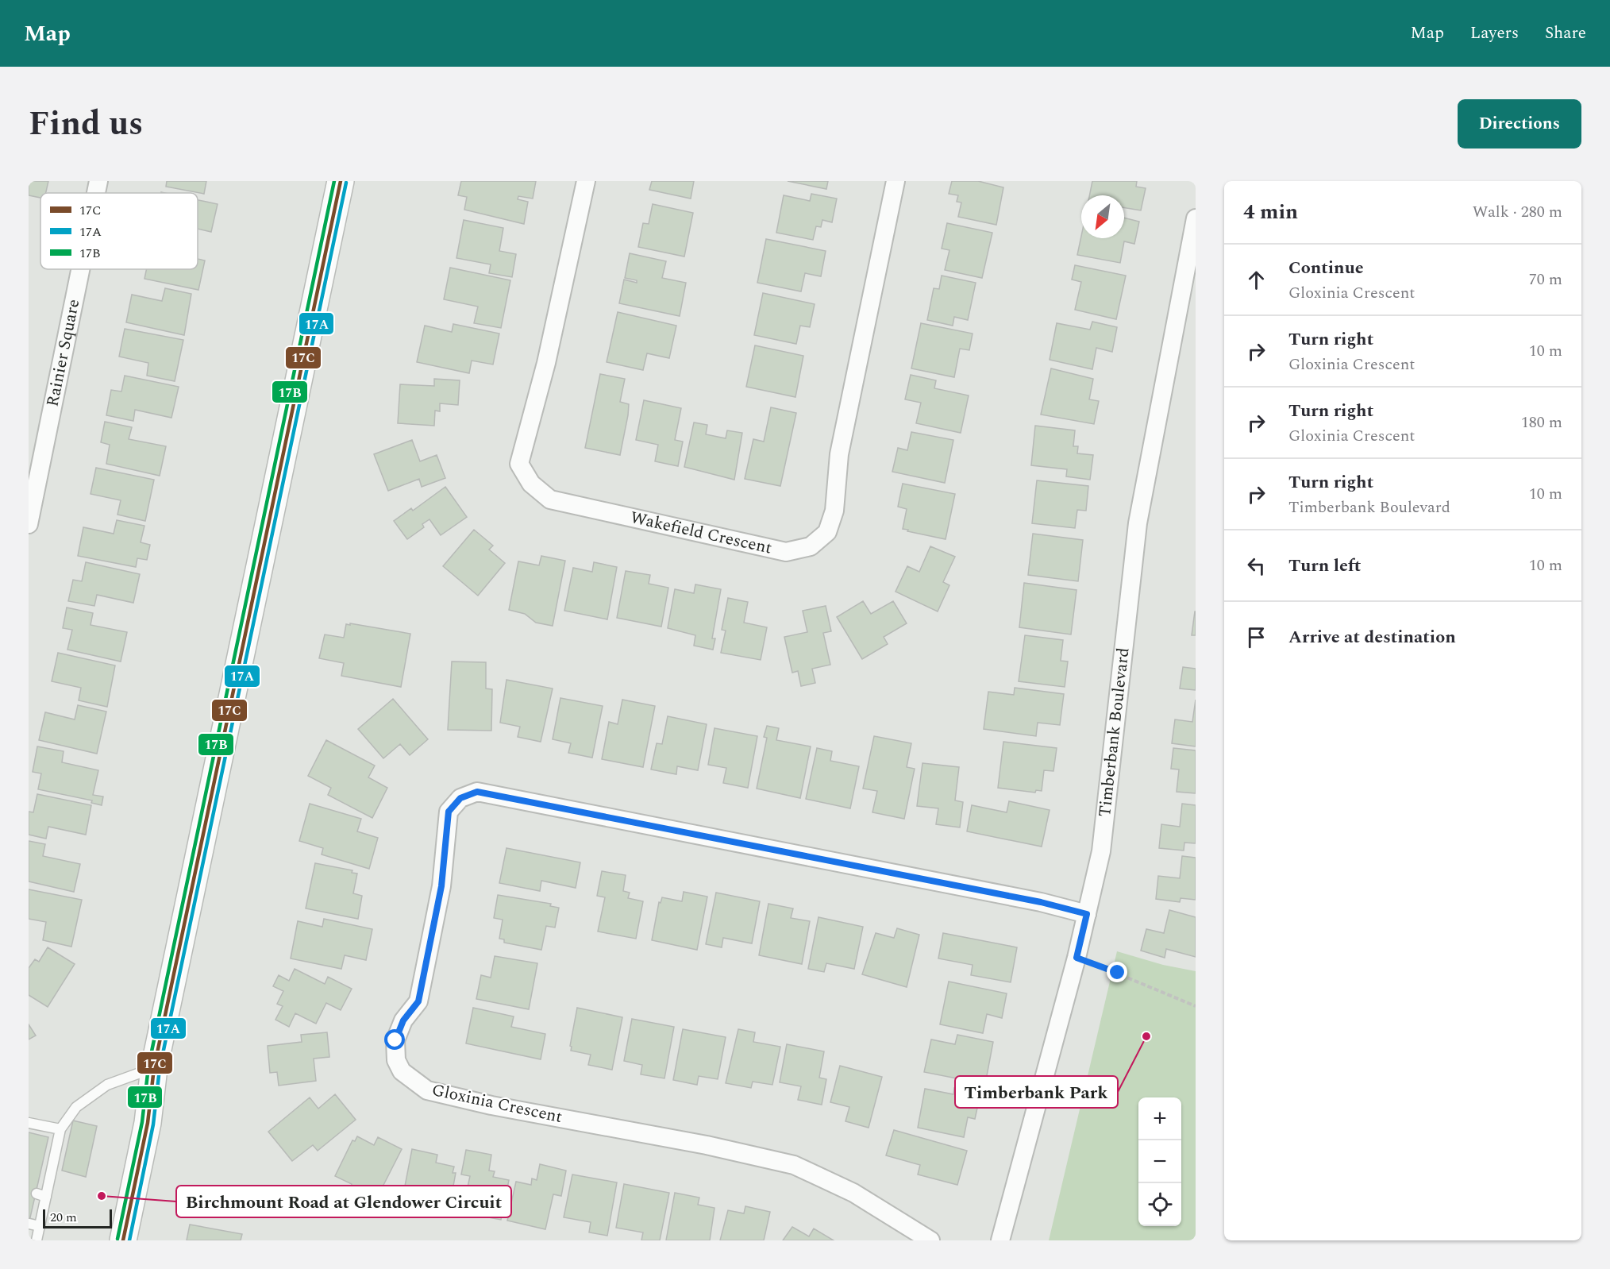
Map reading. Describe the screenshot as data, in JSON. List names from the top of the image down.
{
  "streets": {
    "street": [
      "Rainier Square",
      "Wakefield Crescent",
      "Timberbank Boulevard",
      "Gloxinia Crescent"
    ]
  },
  "crossings": [
    ["Timberbank Boulevard", "Gloxinia Crescent"]
  ],
  "places": ["Timberbank Park", "Birchmount Road at Glendower Circuit"],
  "lines": ["transit line 17C", "transit line 17B", "transit line 17A"],
  "legend": ["17C", "17A", "17B"],
  "scale_bar": "20 m",
  "north": "bottom left",
  "page": {
    "header": "Map",
    "nav": ["Map", "Layers", "Share"],
    "title": "Find us",
    "buttons": "Directions",
    "heading": ["4 min", "Walk · 280 m"],
    "list": [
      ["Continue", "Gloxinia Crescent", "70 m"],
      ["Turn right", "Gloxinia Crescent", "10 m"],
      ["Turn right", "Gloxinia Crescent", "180 m"],
      ["Turn right", "Timberbank Boulevard", "10 m"],
      ["Turn left", "10 m"],
      "Arrive at destination"
    ],
    "map_buttons": ["+", "−"],
    "scale": "20 m"
  }
}
